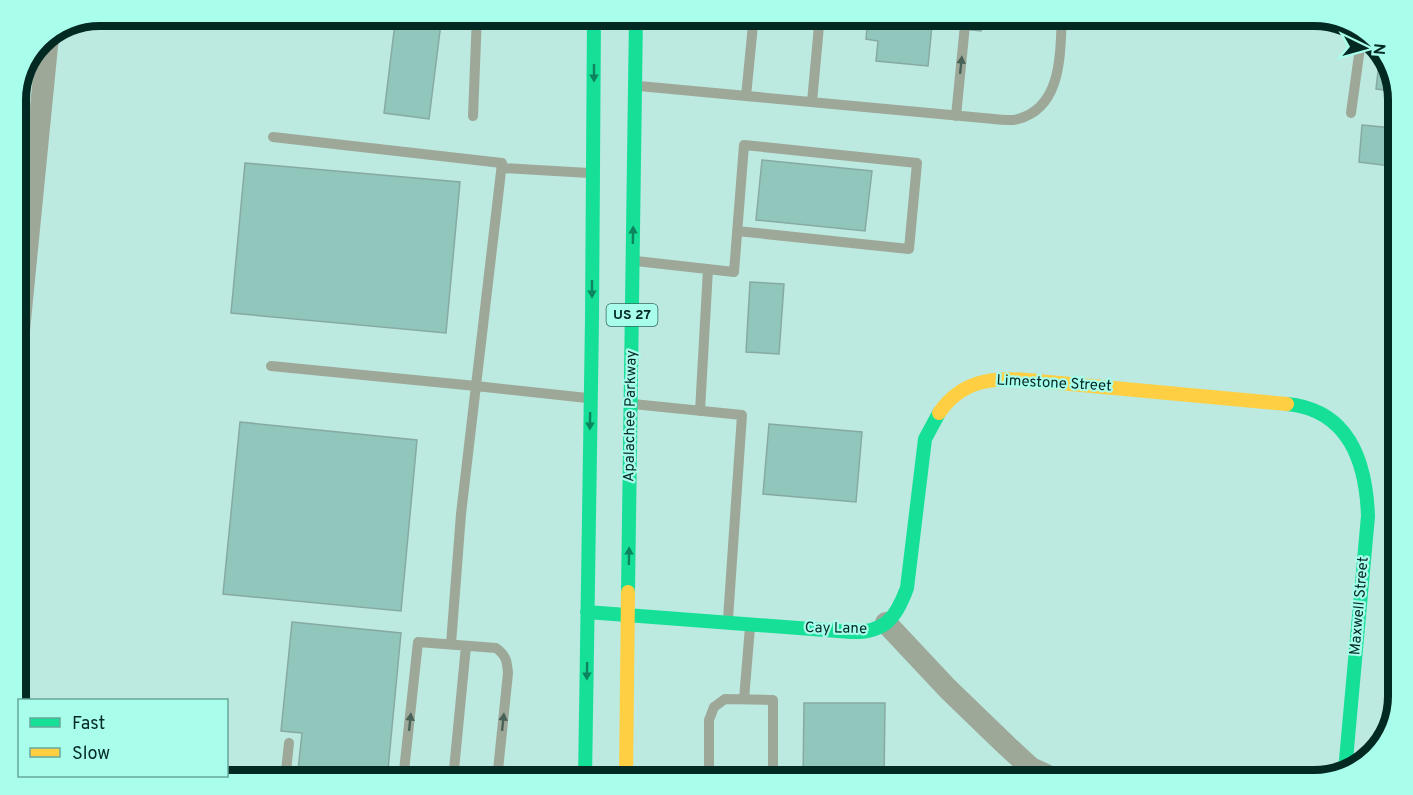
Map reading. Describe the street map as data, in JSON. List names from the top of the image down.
{
  "streets": {
    "main road": [
      "US 27",
      "Limestone Street",
      "Apalachee Parkway",
      "Maxwell Street",
      "Cay Lane"
    ]
  },
  "crossings": [
    ["US 27", "Cay Lane"],
    ["Limestone Street", "Maxwell Street"],
    ["Limestone Street", "Cay Lane"],
    ["Apalachee Parkway", "Cay Lane"]
  ],
  "legend": ["Fast", "Slow"],
  "north": "right"
}
